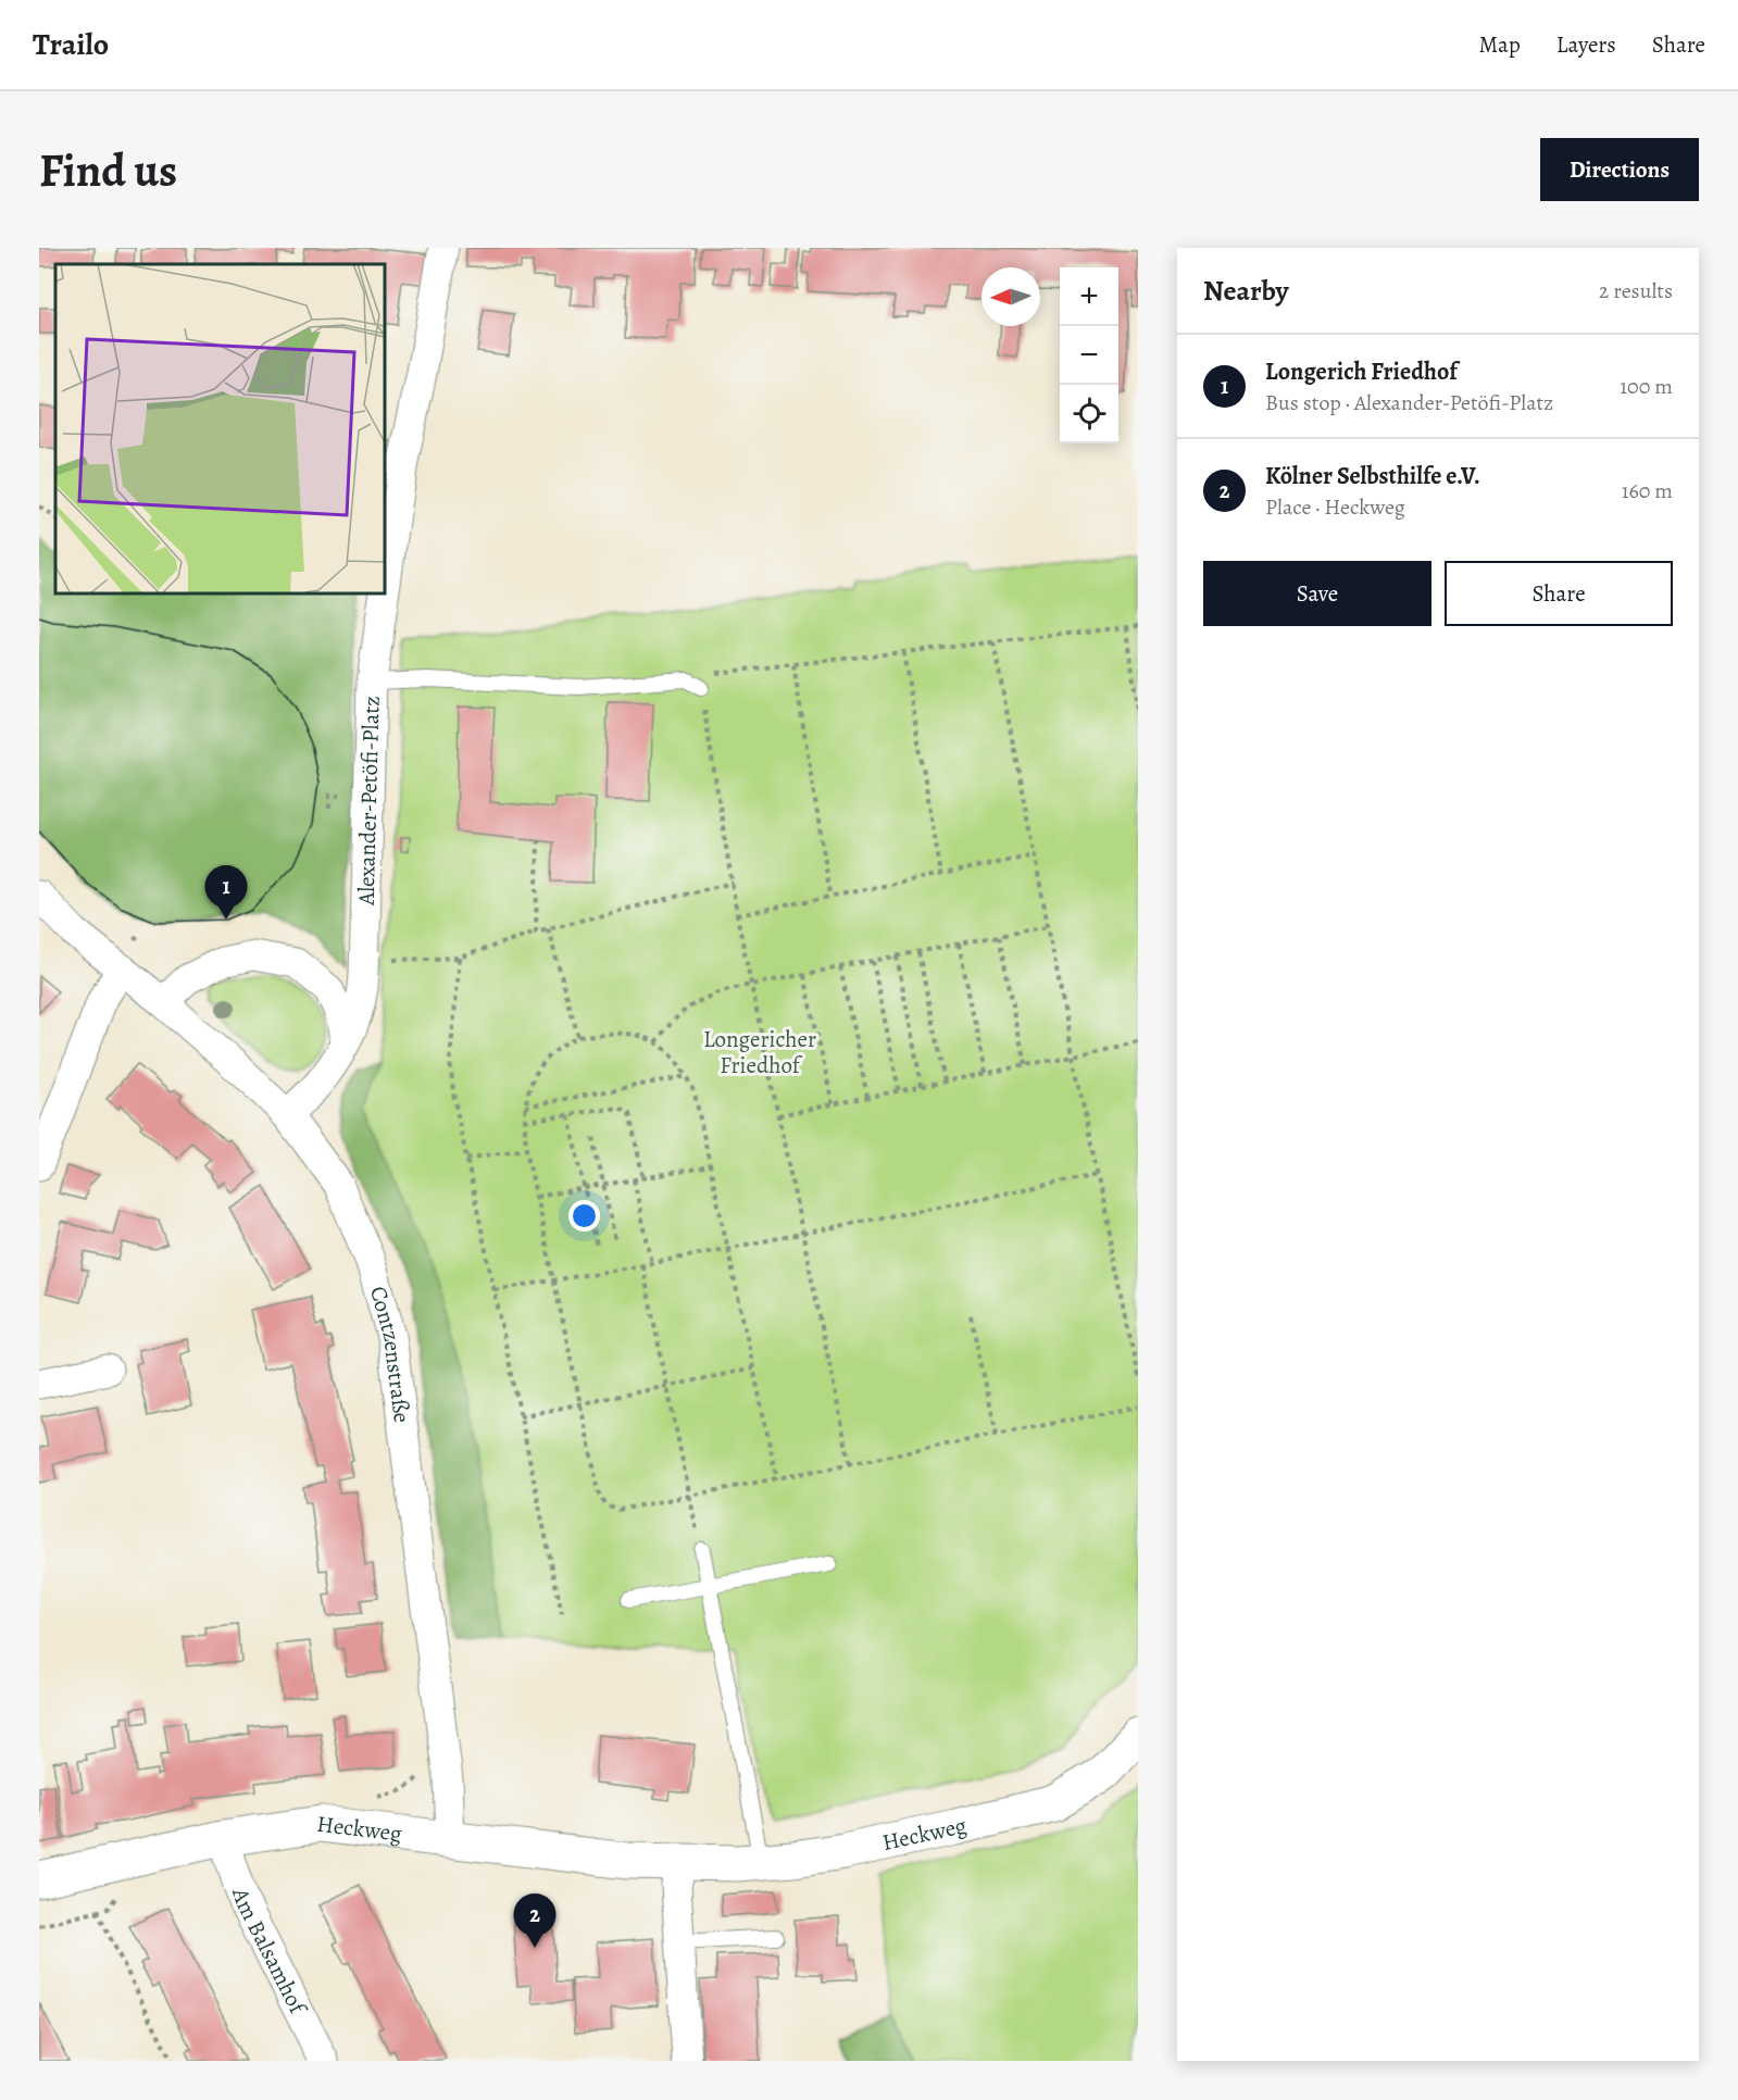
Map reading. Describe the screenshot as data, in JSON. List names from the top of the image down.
{
  "streets": {
    "street": [
      "Alexander-Petöfi-Platz",
      "Contzenstraße",
      "Heckweg",
      "Am Balsamhof"
    ]
  },
  "crossings": [
    ["Alexander-Petöfi-Platz", "Contzenstraße"],
    ["Contzenstraße", "Heckweg"],
    ["Heckweg", "Am Balsamhof"]
  ],
  "parks": ["Longericher Friedhof"],
  "north": "left",
  "page": {
    "header": "Trailo",
    "nav": ["Map", "Layers", "Share"],
    "buttons": [
      "Directions",
      ["Save", "Share"]
    ],
    "title": "Find us",
    "heading": ["Nearby", "2 results"],
    "map_buttons": ["+", "−"],
    "list": [
      {
        "mark": "1",
        "name": "Longerich Friedhof",
        "note": "Bus stop · Alexander-Petöfi-Platz",
        "value": "100 m"
      },
      {
        "mark": "2",
        "name": "Kölner Selbsthilfe e.V.",
        "note": "Place · Heckweg",
        "value": "160 m"
      }
    ],
    "pins": ["1", "2"]
  }
}
